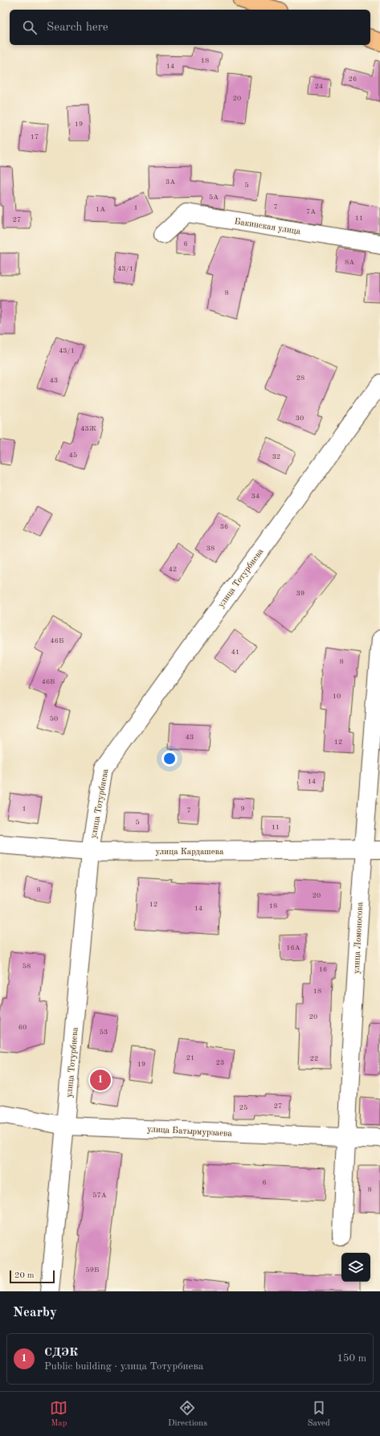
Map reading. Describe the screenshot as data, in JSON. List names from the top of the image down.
{
  "streets": {
    "street": [
      "Бакинская улица",
      "улица Тотурбиева",
      "улица Кардашева",
      "улица Ломоносова",
      "улица Батырмурзаева"
    ]
  },
  "crossings": [
    ["улица Тотурбиева", "улица Кардашева"],
    ["улица Тотурбиева", "улица Батырмурзаева"],
    ["улица Кардашева", "улица Ломоносова"],
    ["улица Ломоносова", "улица Батырмурзаева"]
  ],
  "house_numbers": [
    "18",
    "14",
    "26",
    "24",
    "20",
    "19",
    "17",
    "3А",
    "5",
    "5А",
    "7",
    "1",
    "1А",
    "7А",
    "11",
    "27",
    "6",
    "8А",
    "43/1",
    "8",
    "43/1",
    "28",
    "43",
    "30",
    "43Ж",
    "45",
    "32",
    "34",
    "36",
    "38",
    "42",
    "39",
    "46Б",
    "41",
    "8",
    "46В",
    "10",
    "50",
    "43",
    "12",
    "14",
    "1",
    "9",
    "7",
    "5",
    "11",
    "8",
    "20",
    "12",
    "18",
    "14",
    "16А",
    "58",
    "16",
    "18",
    "20",
    "60",
    "53",
    "21",
    "22",
    "23",
    "19",
    "27",
    "25",
    "6",
    "8",
    "57А",
    "59Б"
  ],
  "scale_bar": "20 m",
  "page": {
    "search": "Search here",
    "pins": "1",
    "scale": "20 m",
    "heading": "Nearby",
    "list": [
      {
        "mark": "1",
        "name": "СДЭК",
        "note": "Public building · улица Тотурбиева",
        "value": "150 m"
      }
    ],
    "nav": ["Map", "Directions", "Saved"]
  }
}
